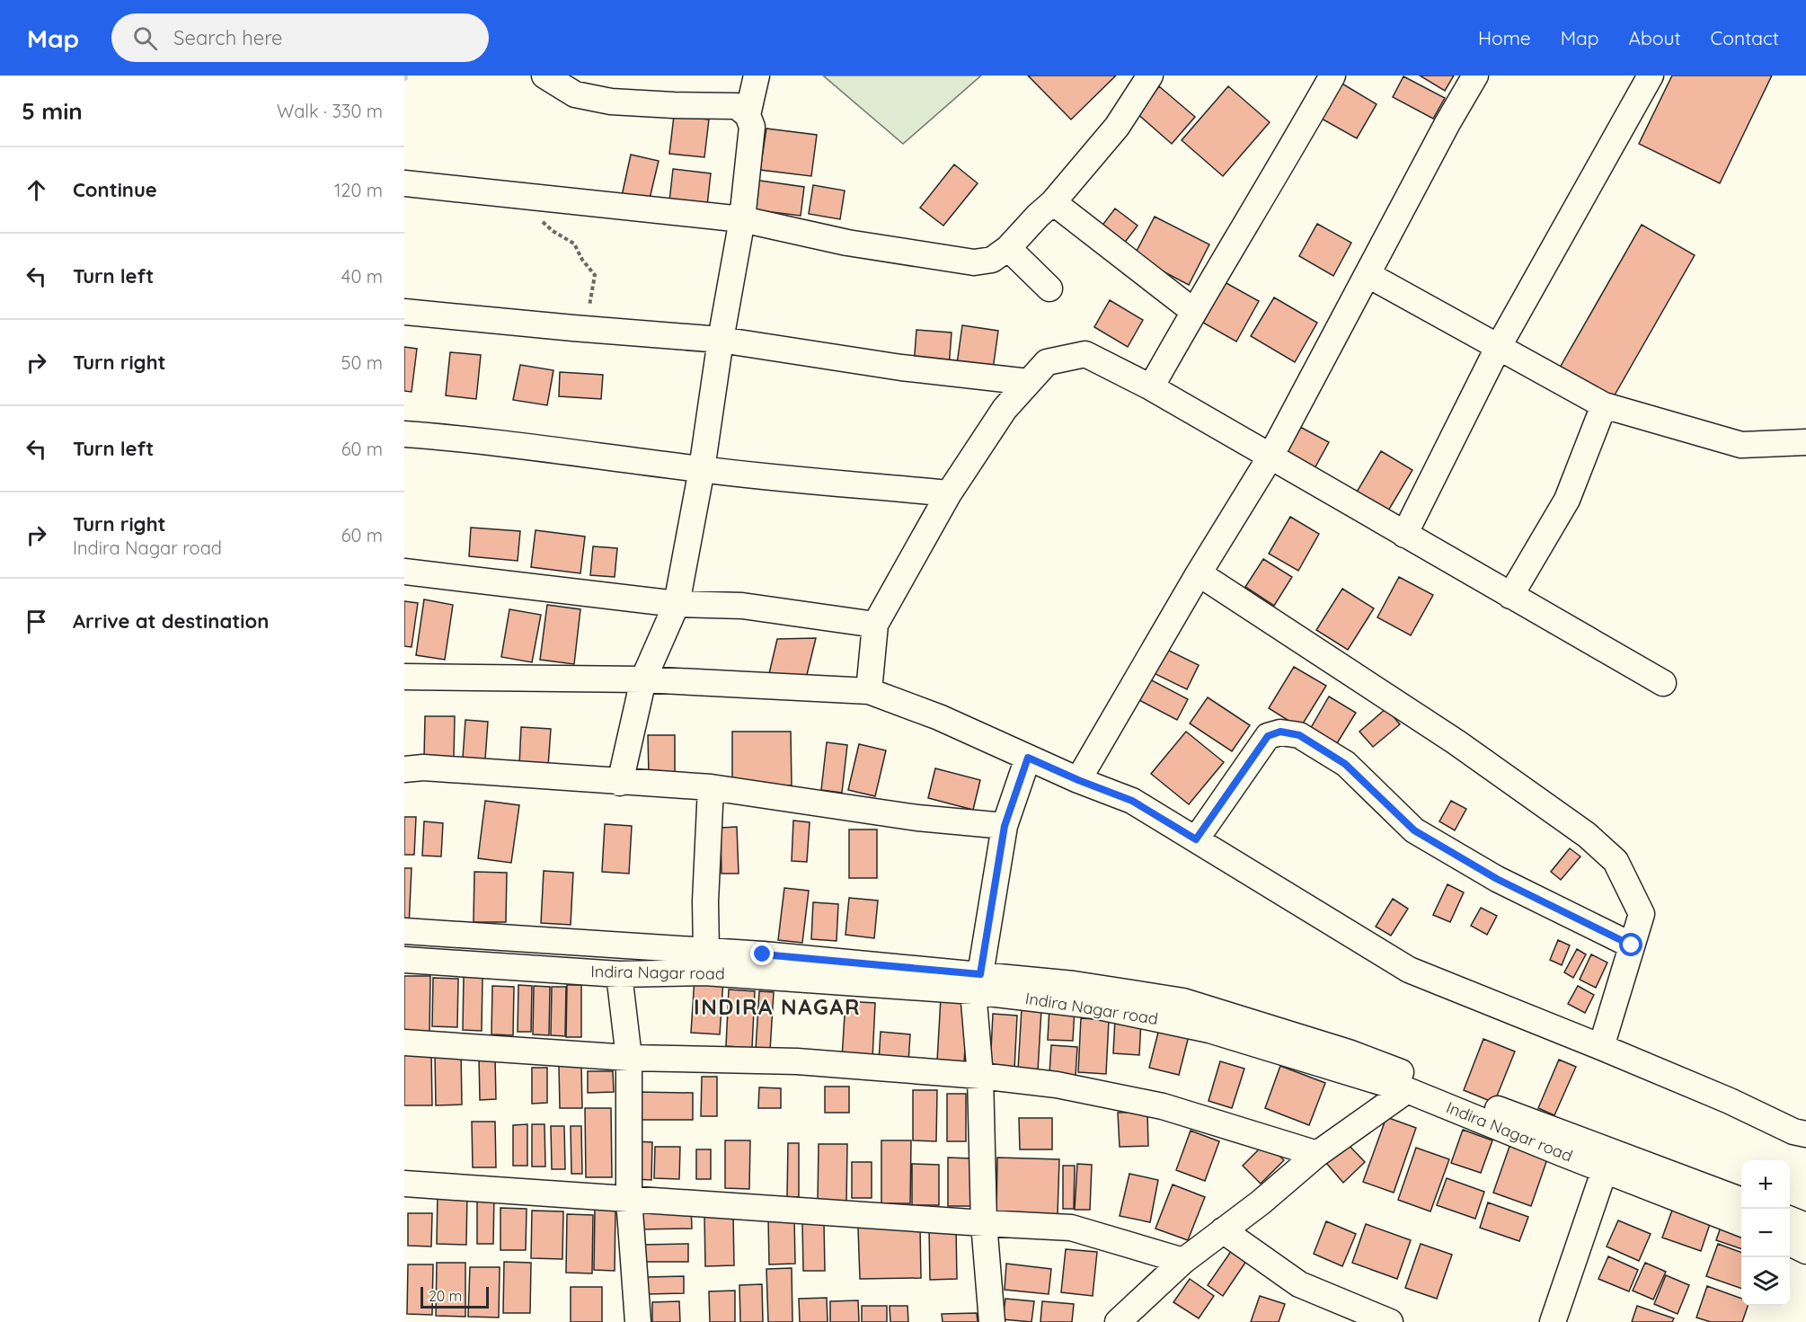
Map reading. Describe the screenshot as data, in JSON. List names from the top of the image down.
{
  "streets": {
    "street": ["Indira Nagar road"]
  },
  "districts": ["INDIRA NAGAR"],
  "scale_bar": "20 m",
  "page": {
    "header": "Map",
    "search": "Search here",
    "nav": [
      "Home",
      "Map",
      "About",
      "Contact"
    ],
    "heading": ["5 min", "Walk · 330 m"],
    "list": [
      ["Continue", "120 m"],
      ["Turn left", "40 m"],
      ["Turn right", "50 m"],
      ["Turn left", "60 m"],
      ["Turn right", "Indira Nagar road", "60 m"],
      "Arrive at destination"
    ],
    "map_buttons": ["+", "−"],
    "scale": "20 m"
  }
}
